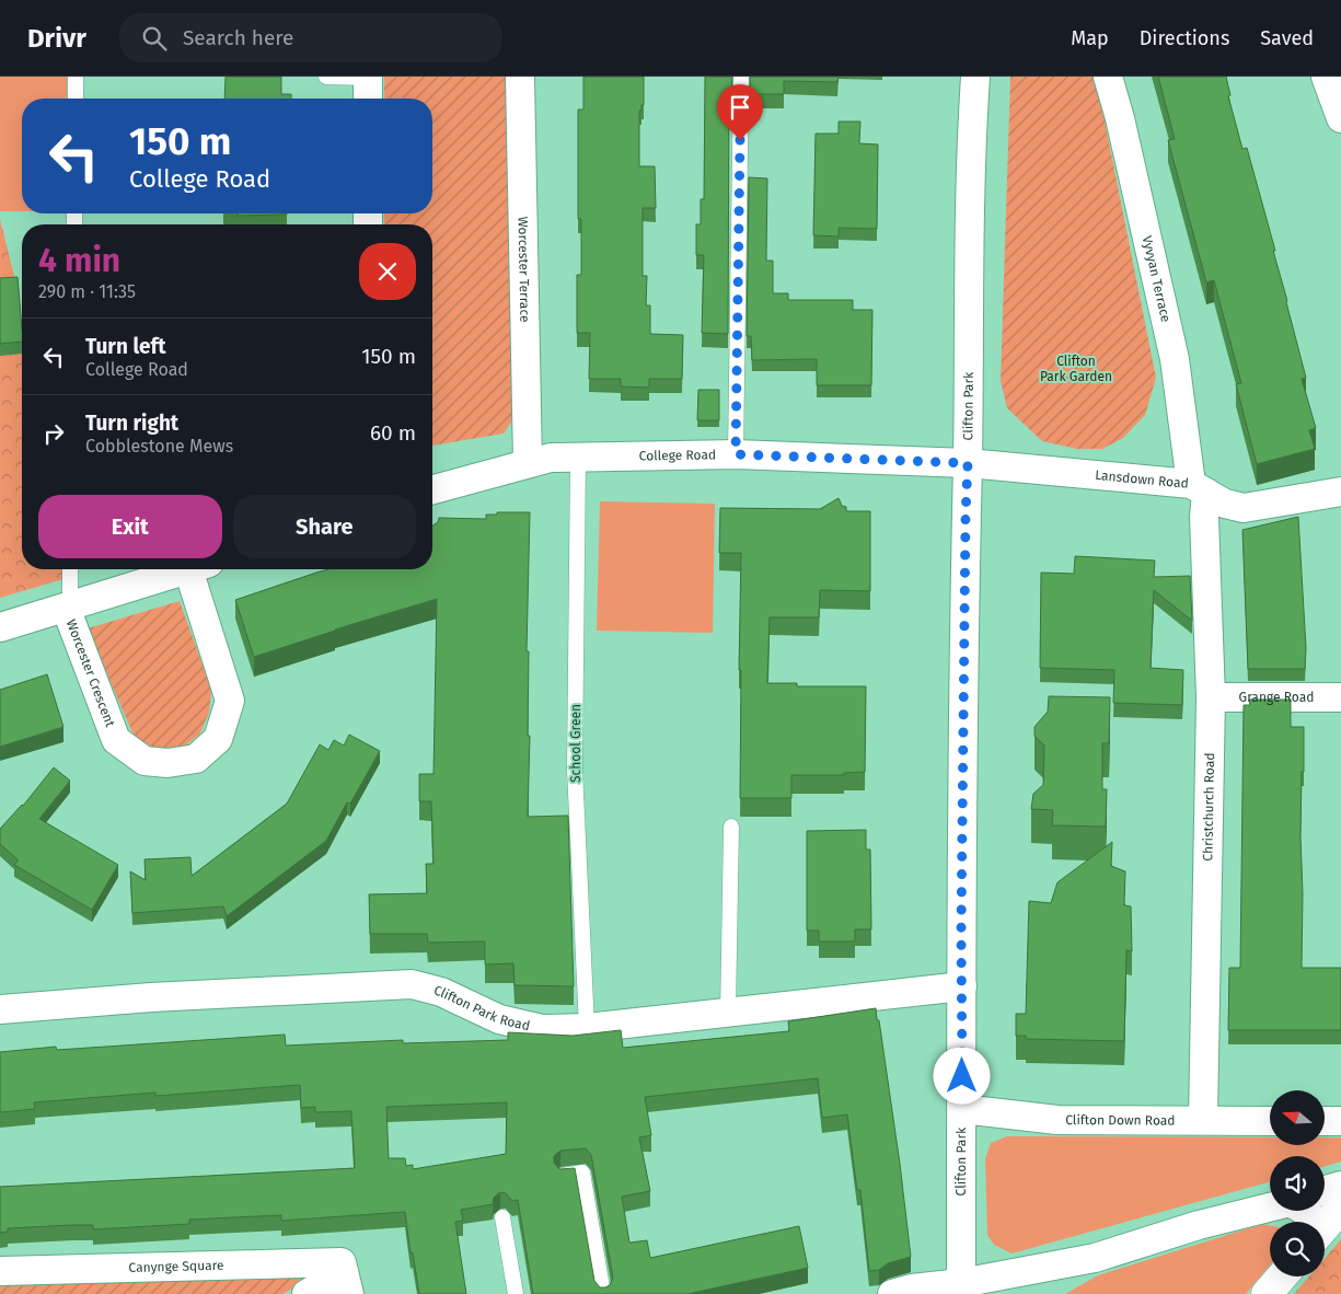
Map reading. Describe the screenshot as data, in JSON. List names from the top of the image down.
{
  "streets": {
    "street": [
      "Worcester Terrace",
      "Vyvyan Terrace",
      "Clifton Park",
      "College Road",
      "Lansdown Road",
      "Worcester Crescent",
      "Grange Road",
      "Christchurch Road",
      "Clifton Park Road",
      "Clifton Down Road",
      "Canynge Square"
    ],
    "lane": ["School Green"]
  },
  "crossings": [
    ["Worcester Terrace", "College Road"],
    ["Vyvyan Terrace", "Lansdown Road"],
    ["Vyvyan Terrace", "Christchurch Road"],
    ["Clifton Park", "College Road"],
    ["Clifton Park", "Lansdown Road"],
    ["Clifton Park", "Clifton Park Road"],
    ["Clifton Park", "Clifton Down Road"],
    ["College Road", "Lansdown Road"],
    ["College Road", "School Green"],
    ["Lansdown Road", "Christchurch Road"],
    ["Grange Road", "Christchurch Road"],
    ["School Green", "Clifton Park Road"],
    ["Christchurch Road", "Clifton Down Road"]
  ],
  "parks": ["Clifton Park Garden"],
  "north": "left",
  "page": {
    "header": "Drivr",
    "search": "Search here",
    "nav": ["Map", "Directions", "Saved"],
    "turn": ["150 m", "College Road"],
    "heading": ["4 min", "290 m · 11:35"],
    "list": [
      {
        "name": "Turn left",
        "note": "College Road",
        "value": "150 m"
      },
      {
        "name": "Turn right",
        "note": "Cobblestone Mews",
        "value": "60 m"
      }
    ],
    "buttons": ["Exit", "Share"]
  }
}
